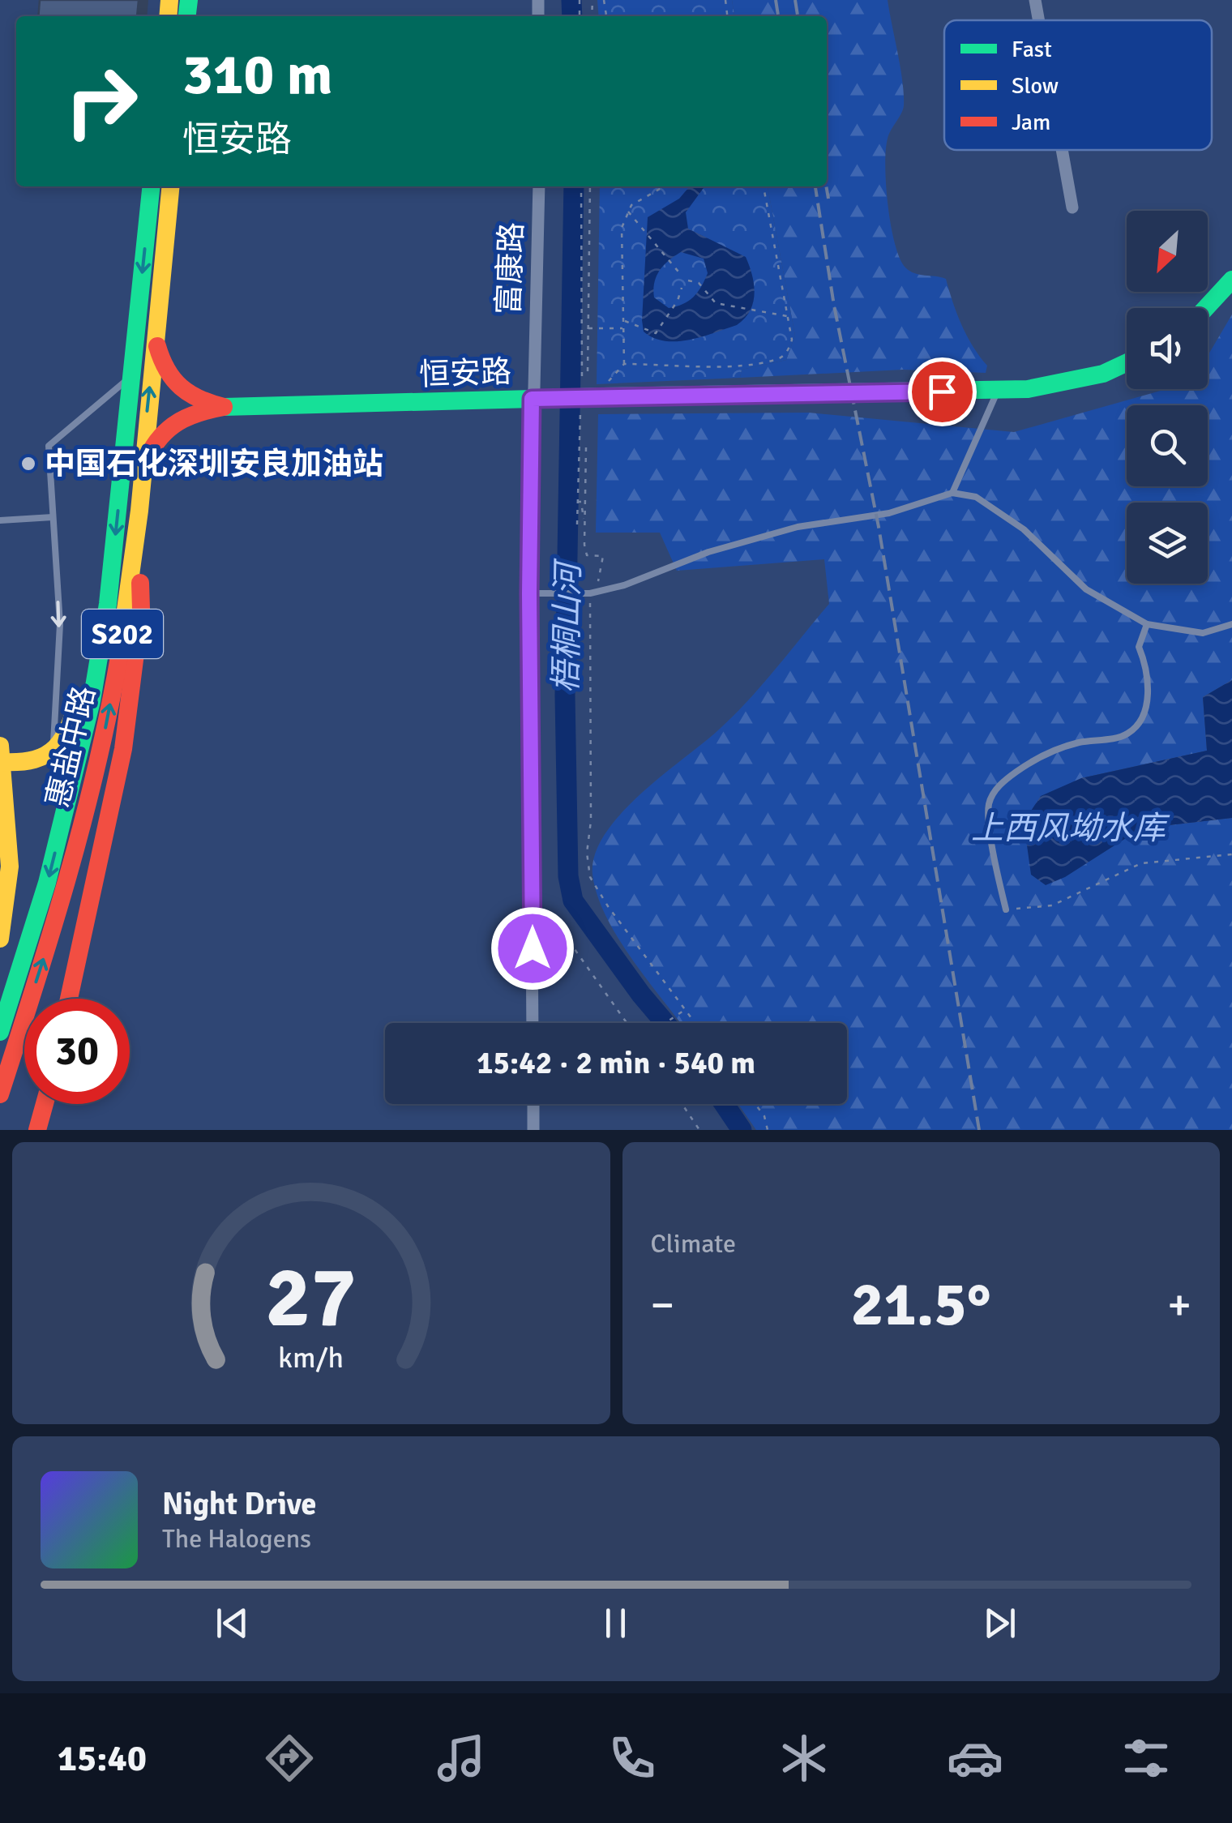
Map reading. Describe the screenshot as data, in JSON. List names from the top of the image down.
{
  "streets": {
    "main road": ["恒安路", "S202", "惠盐中路"],
    "street": ["富康路"]
  },
  "crossings": [
    ["富康路", "恒安路"]
  ],
  "water": ["梧桐山河", "上西风坳水库"],
  "places": ["中国石化深圳安良加油站"],
  "legend": ["Fast", "Slow", "Jam"],
  "north": "bottom left",
  "page": {
    "turn": ["310 m", "恒安路"],
    "limit": "30",
    "trip": "15:42 · 2 min · 540 m",
    "tile": "Climate",
    "heat": ["−", "21.5°", "+"],
    "song": ["Night Drive", "The Halogens"],
    "tabs": "15:40",
    "gauge": ["27", "km/h"]
  }
}
